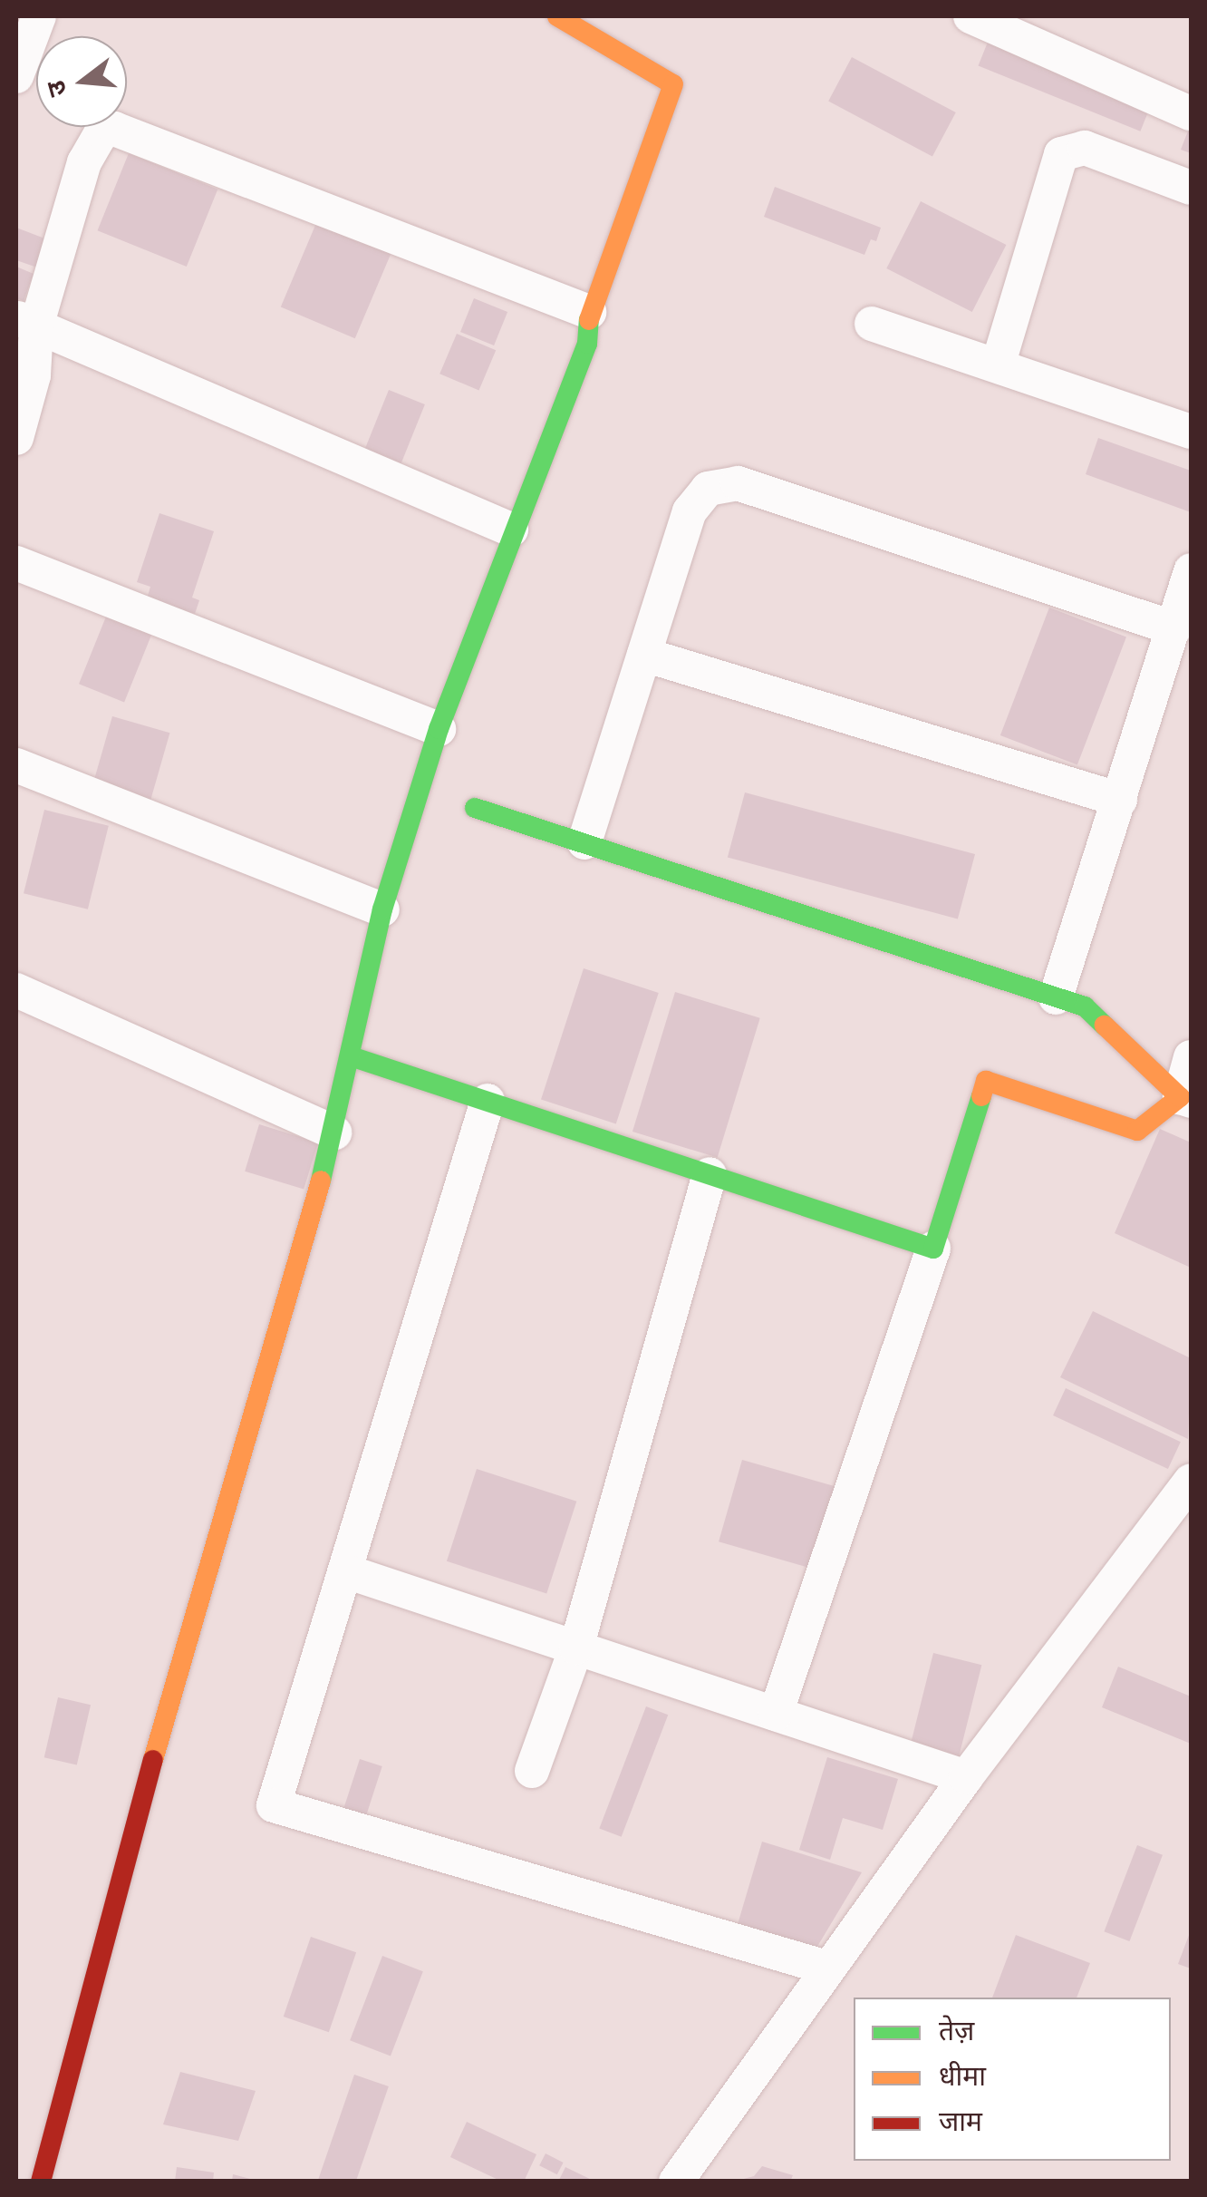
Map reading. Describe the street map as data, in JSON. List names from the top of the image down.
{
  "legend": ["तेज़", "धीमा", "जाम"],
  "north": "left"
}
